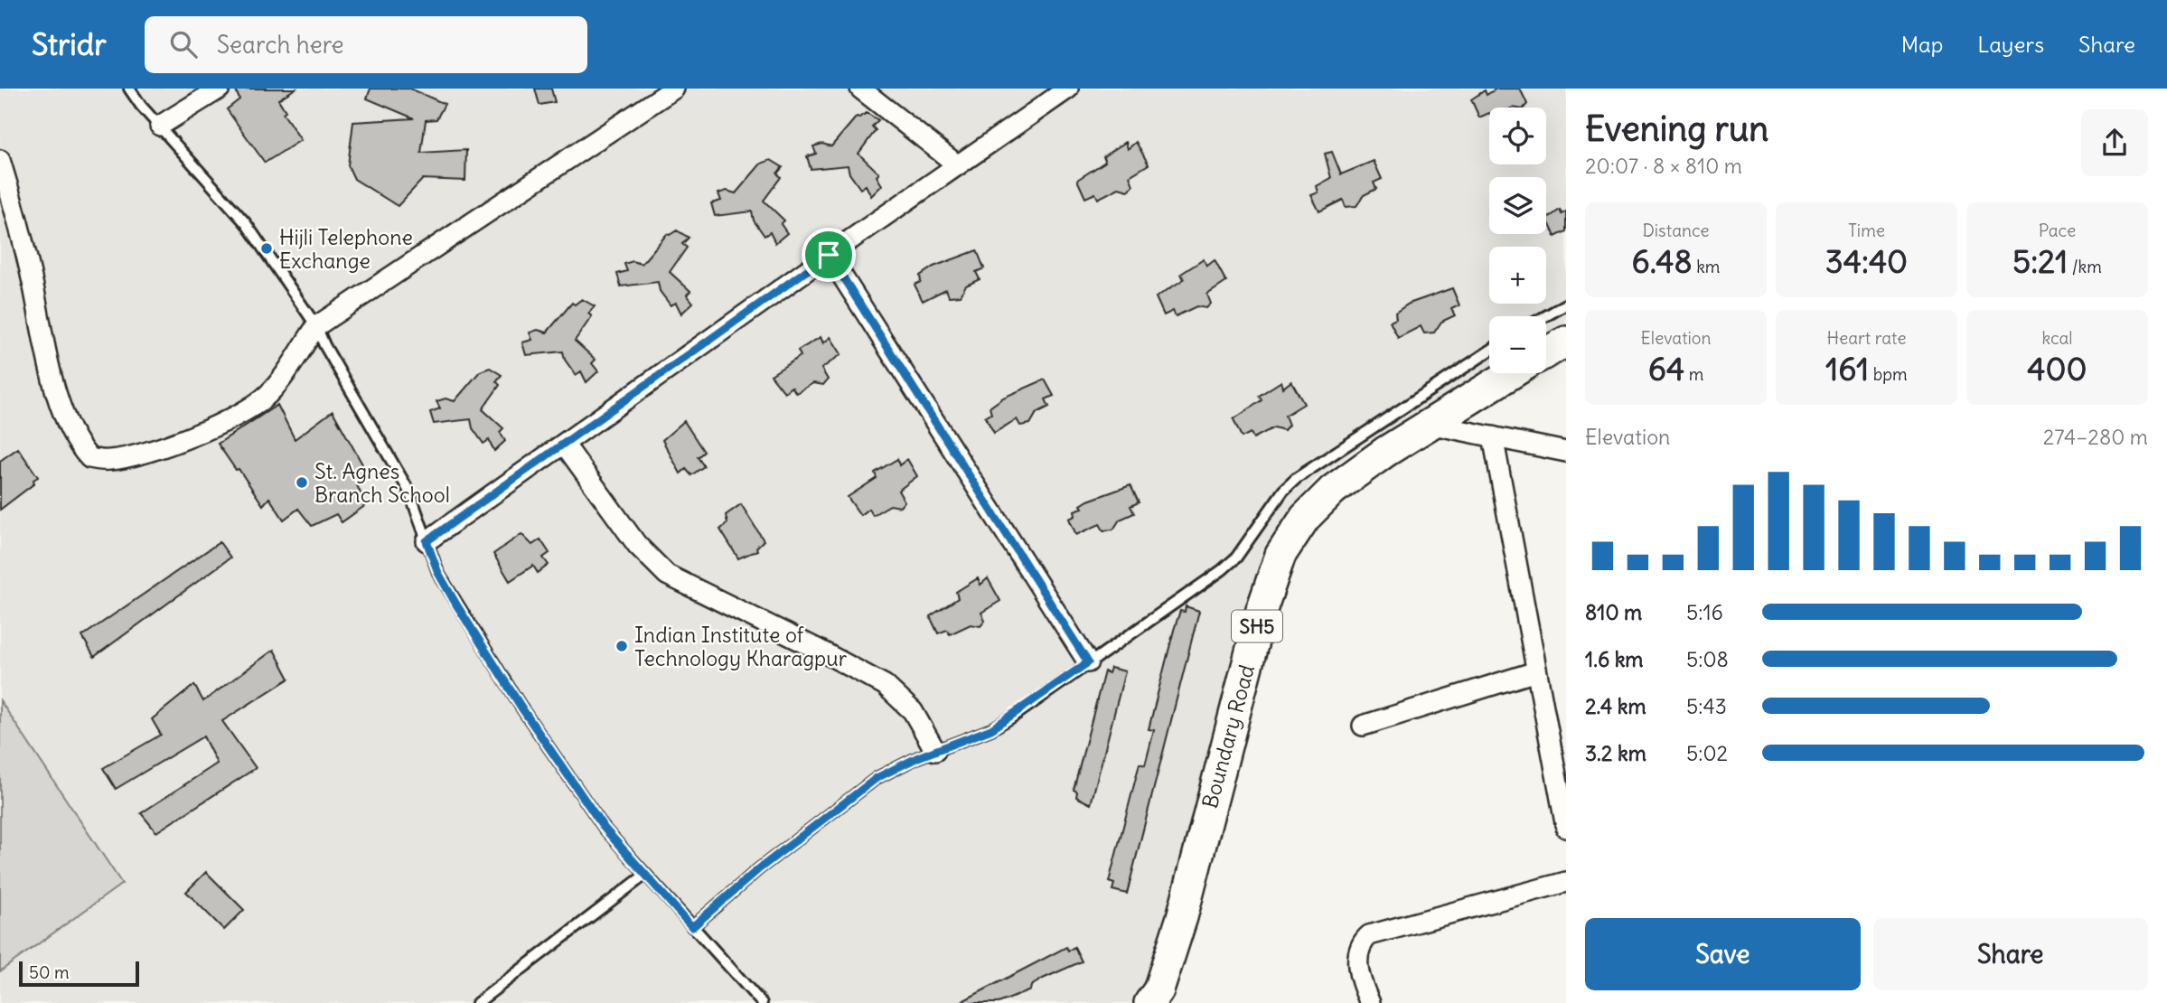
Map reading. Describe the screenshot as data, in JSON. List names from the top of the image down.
{
  "streets": {
    "main road": ["SH5", "Boundary Road"]
  },
  "places": ["Hijli Telephone Exchange", "St. Agnes Branch School", "Indian Institute of Technology Kharagpur"],
  "scale_bar": "50 m",
  "page": {
    "header": "Stridr",
    "search": "Search here",
    "nav": ["Map", "Layers", "Share"],
    "heading": ["Evening run", "20:07 · 8 × 810 m"],
    "map_buttons": ["+", "−"],
    "stats": [
      ["Distance", "6.48 km"],
      ["Time", "34:40"],
      ["Pace", "5:21 /km"],
      ["Elevation", "64 m"],
      ["Heart rate", "161 bpm"],
      ["kcal", "400"]
    ],
    "chart": ["Elevation", "274–280 m"],
    "list": [
      {
        "name": "810 m",
        "note": "5:16"
      },
      {
        "name": "1.6 km",
        "note": "5:08"
      },
      {
        "name": "2.4 km",
        "note": "5:43"
      },
      {
        "name": "3.2 km",
        "note": "5:02"
      }
    ],
    "buttons": ["Save", "Share"],
    "scale": "50 m"
  }
}
